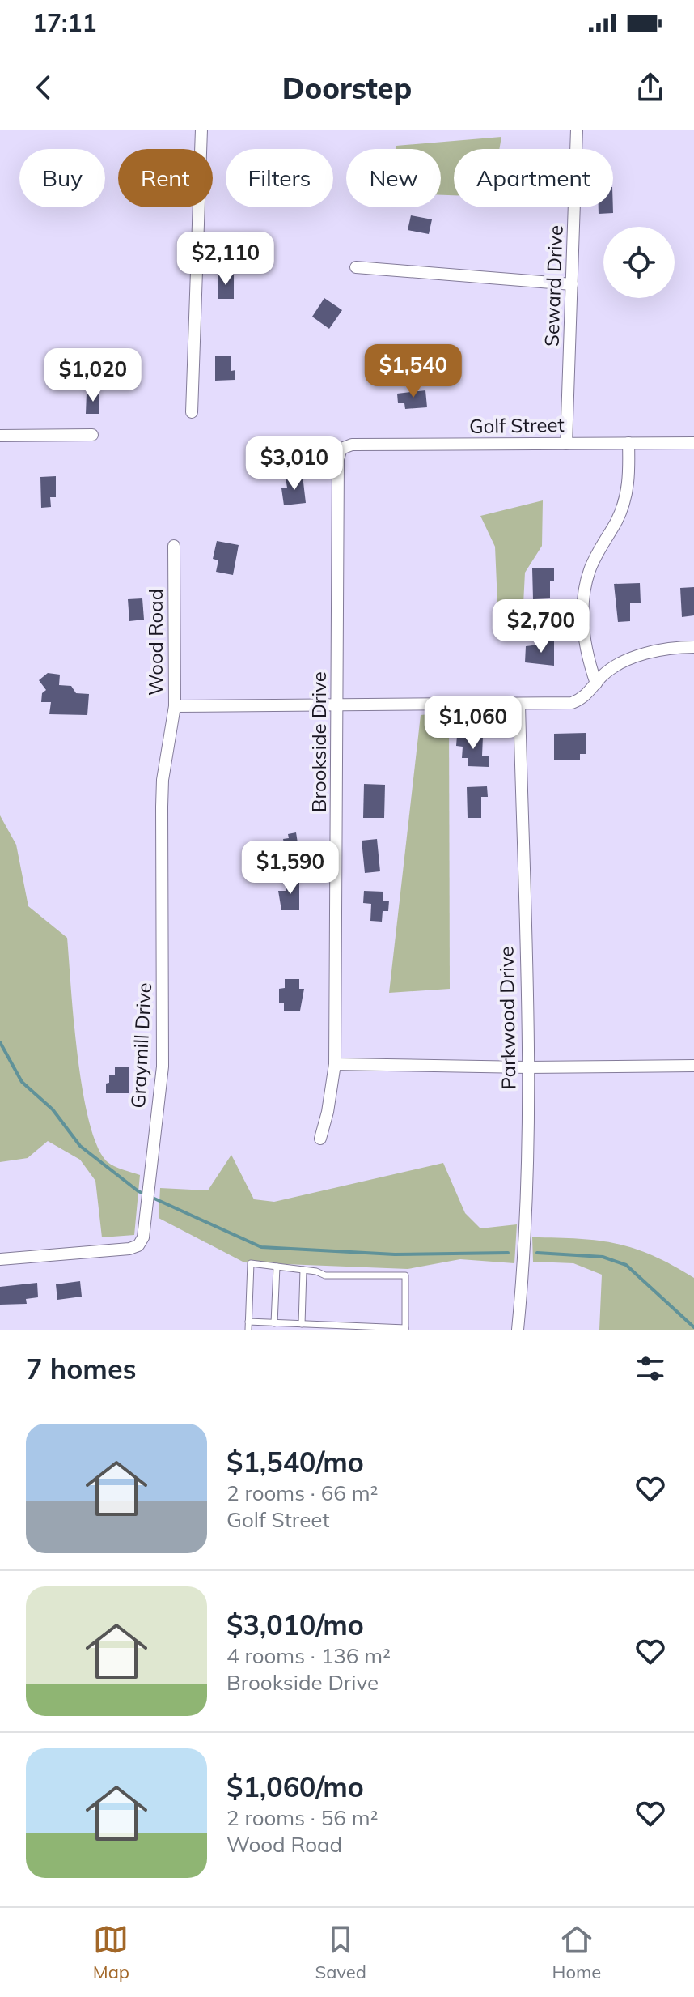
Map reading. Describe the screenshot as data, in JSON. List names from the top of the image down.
{
  "streets": {
    "street": [
      "Seward Drive",
      "Golf Street",
      "Wood Road",
      "Brookside Drive",
      "Parkwood Drive",
      "Graymill Drive"
    ]
  },
  "crossings": [
    ["Seward Drive", "Golf Street"],
    ["Golf Street", "Brookside Drive"],
    ["Wood Road", "Brookside Drive"],
    ["Wood Road", "Parkwood Drive"],
    ["Wood Road", "Graymill Drive"]
  ],
  "page": {
    "status": "17:11",
    "header": "Doorstep",
    "chip": [
      "Buy",
      "Rent",
      "Filters",
      "New",
      "Apartment"
    ],
    "price": [
      "$2,110",
      "$1,540",
      "$1,020",
      "$3,010",
      "$2,700",
      "$1,060",
      "$1,590"
    ],
    "heading": "7 homes",
    "list": [
      {
        "name": "$1,540/mo",
        "note": "2 rooms · 66 m² · Golf Street"
      },
      {
        "name": "$3,010/mo",
        "note": "4 rooms · 136 m² · Brookside Drive"
      },
      {
        "name": "$1,060/mo",
        "note": "2 rooms · 56 m² · Wood Road"
      }
    ],
    "tabs": ["Map", "Saved", "Home"]
  }
}
